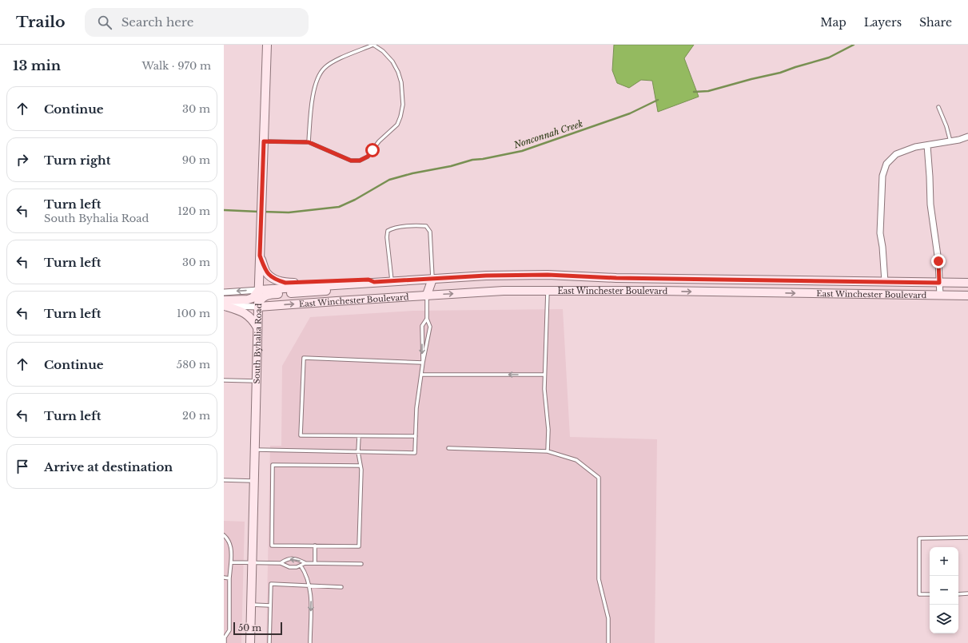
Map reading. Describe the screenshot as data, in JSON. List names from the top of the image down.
{
  "streets": {
    "main road": ["East Winchester Boulevard", "South Byhalia Road"]
  },
  "crossings": [
    ["East Winchester Boulevard", "South Byhalia Road"]
  ],
  "water": ["Nonconnah Creek"],
  "scale_bar": "50 m",
  "page": {
    "header": "Trailo",
    "search": "Search here",
    "nav": ["Map", "Layers", "Share"],
    "heading": ["13 min", "Walk · 970 m"],
    "list": [
      ["Continue", "30 m"],
      ["Turn right", "90 m"],
      ["Turn left", "South Byhalia Road", "120 m"],
      ["Turn left", "30 m"],
      ["Turn left", "100 m"],
      ["Continue", "580 m"],
      ["Turn left", "20 m"],
      "Arrive at destination"
    ],
    "map_buttons": ["+", "−"],
    "scale": "50 m"
  }
}
